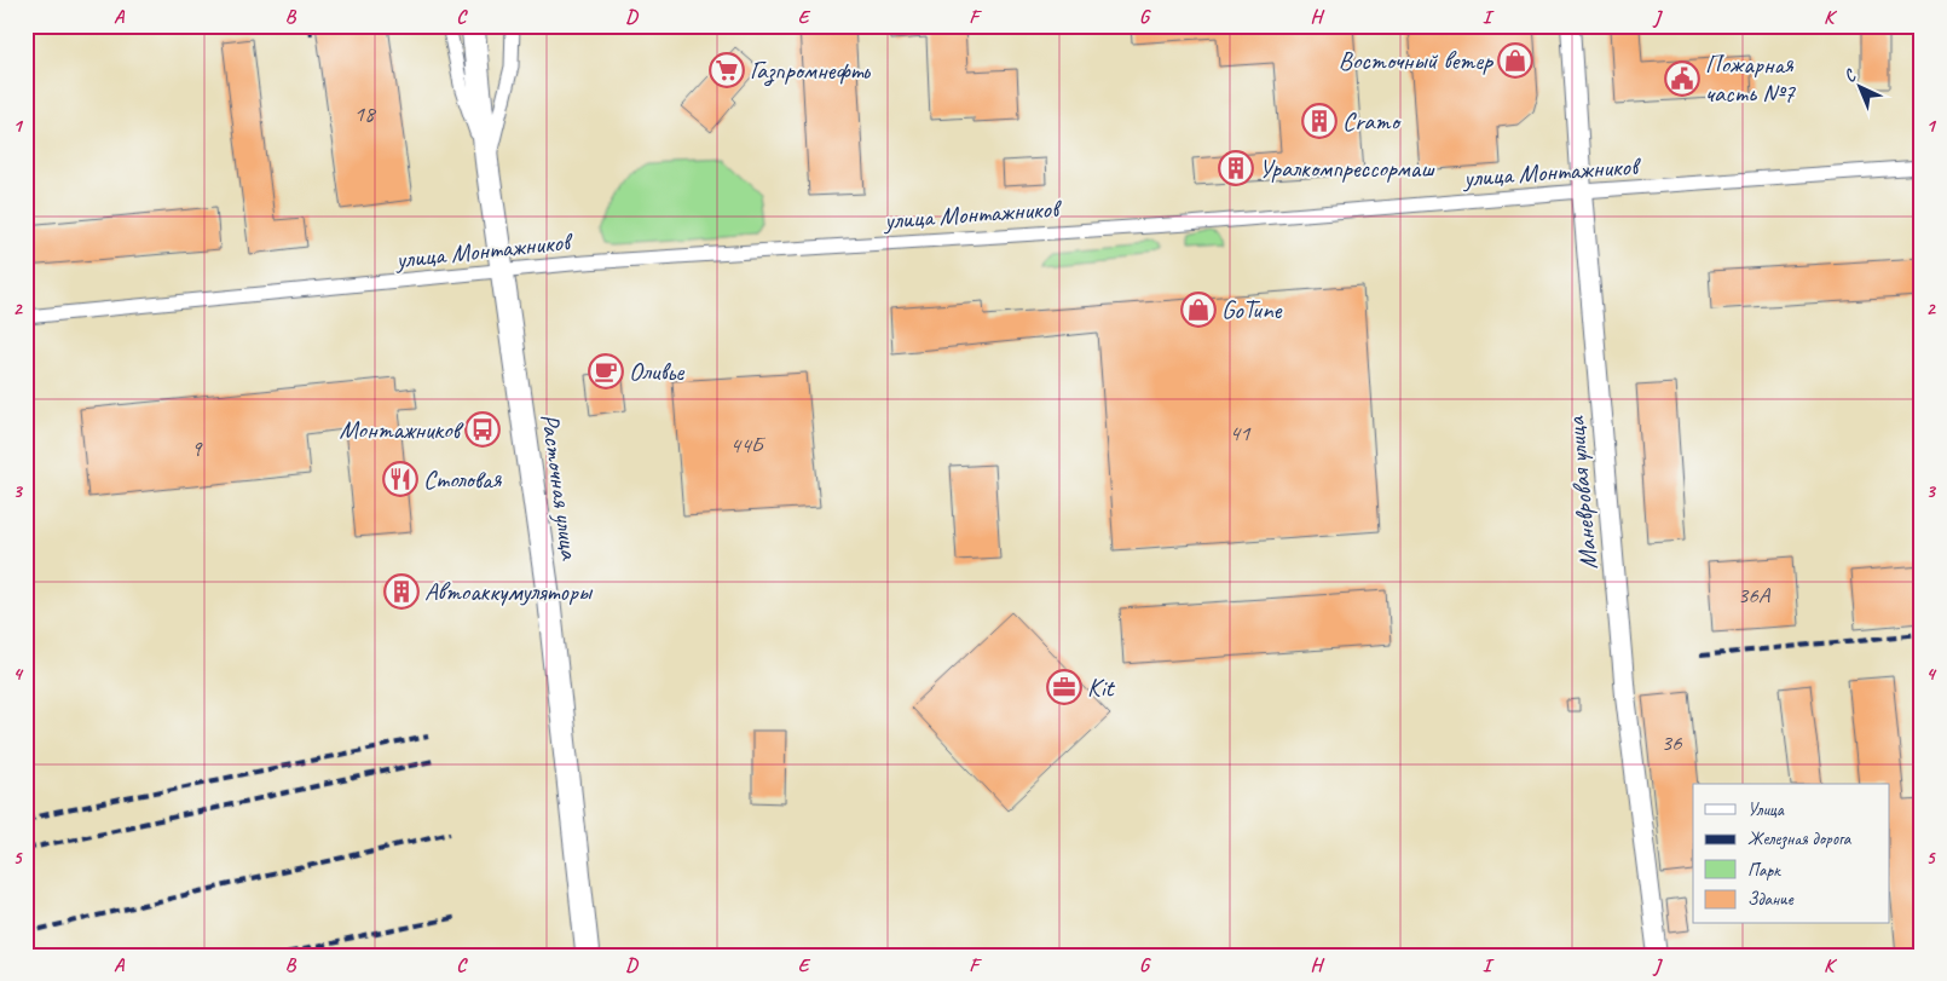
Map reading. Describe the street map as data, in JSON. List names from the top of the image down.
{
  "streets": {
    "main road": ["Расточная улица", "Маневровая улица"],
    "street": ["улица Монтажников"]
  },
  "crossings": [
    ["улица Монтажников", "Расточная улица"],
    ["улица Монтажников", "Маневровая улица"]
  ],
  "places": {
    "shop": ["Восточный ветер", "GoTune"],
    "supermarket": ["Газпромнефть"],
    "public building": ["Пожарная часть №7"],
    "building": ["Cramo", "Уралкомпрессормаш", "Автоаккумуляторы"],
    "cafe": ["Оливье"],
    "bus stop": ["Монтажников"],
    "restaurant": ["Столовая"],
    "office": ["Kit"]
  },
  "house_numbers": [
    "18",
    "41",
    "44Б",
    "9",
    "36А",
    "36"
  ],
  "legend": [
    "Улица",
    "Железная дорога",
    "Парк",
    "Здание"
  ],
  "north": "top left",
  "grid": {
    "columns": [
      "A",
      "B",
      "C",
      "D",
      "E",
      "F",
      "G",
      "H",
      "I",
      "J",
      "K"
    ],
    "rows": [
      "1",
      "2",
      "3",
      "4",
      "5"
    ]
  }
}
